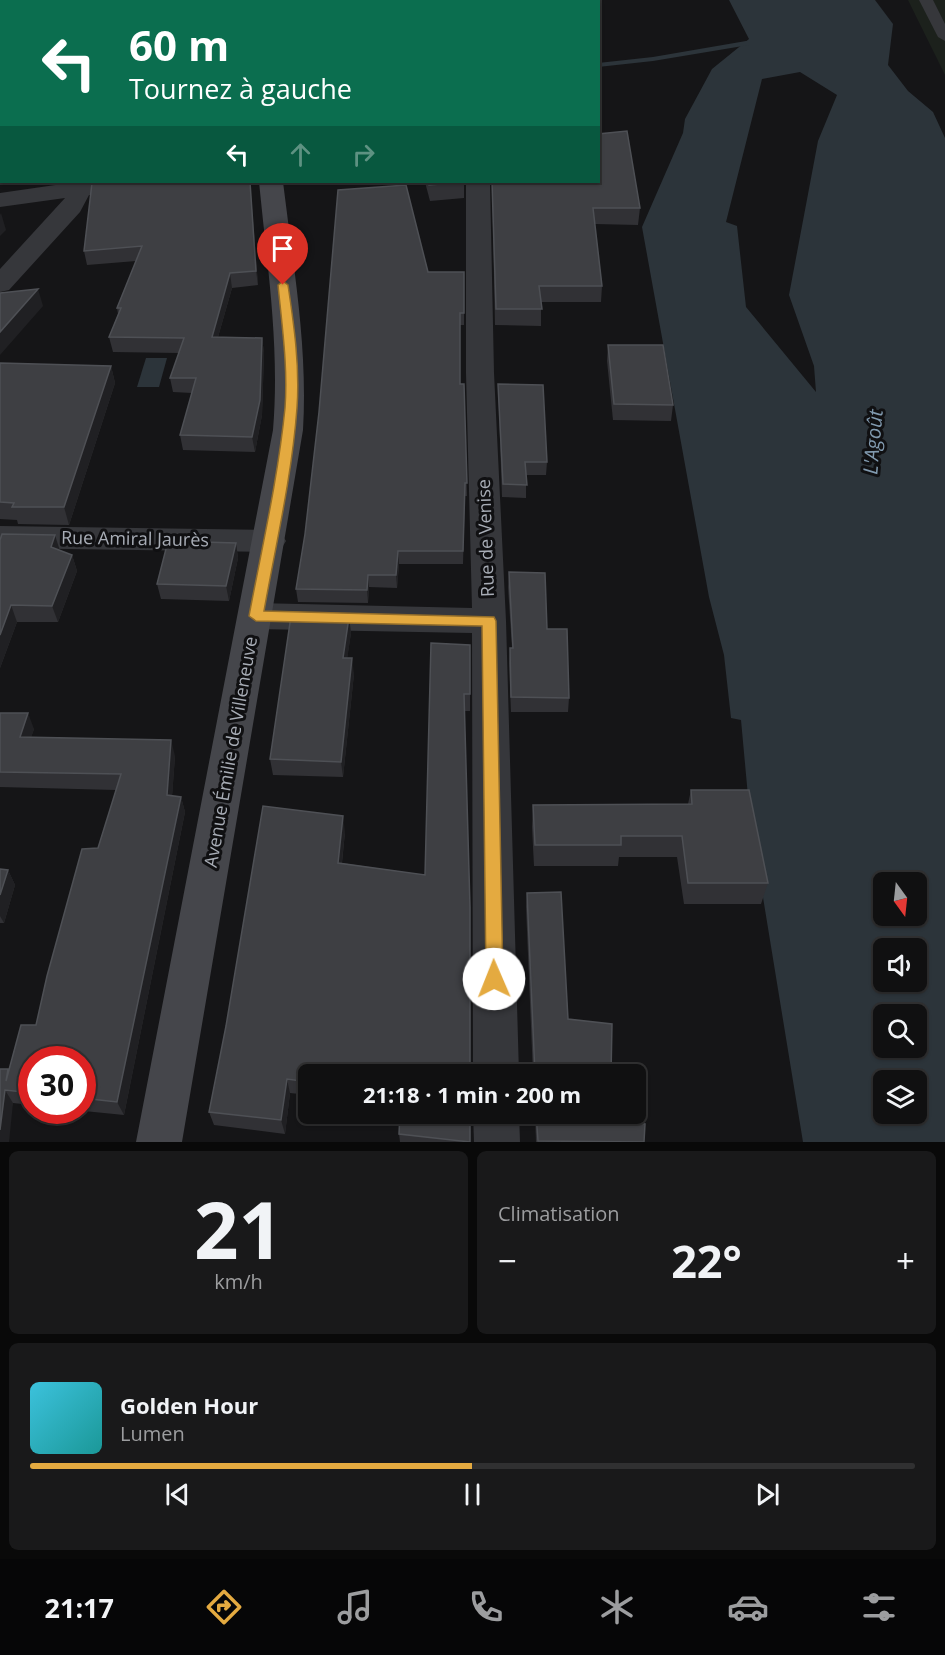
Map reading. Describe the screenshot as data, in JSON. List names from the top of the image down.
{
  "streets": {
    "main road": ["Avenue Émilie de Villeneuve"],
    "street": ["Rue de Venise", "Rue Amiral Jaurès"]
  },
  "crossings": [
    ["Rue Amiral Jaurès", "Avenue Émilie de Villeneuve"]
  ],
  "water": ["L'Agoût"],
  "north": "bottom",
  "page": {
    "turn": ["60 m", "Tournez à gauche"],
    "limit": "30",
    "trip": "21:18 · 1 min · 200 m",
    "tile": [
      ["21", "km/h"],
      "Climatisation"
    ],
    "heat": ["−", "22°", "+"],
    "song": ["Golden Hour", "Lumen"],
    "tabs": "21:17"
  }
}
